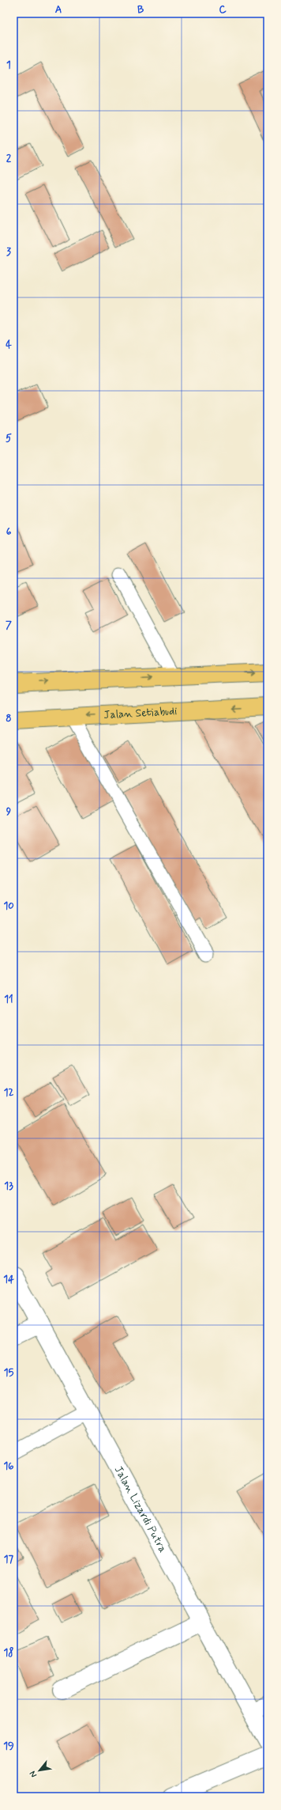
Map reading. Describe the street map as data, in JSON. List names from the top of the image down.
{
  "streets": {
    "main road": ["Jalan Setiabudi"],
    "street": ["Jalan Lizardi Putra"]
  },
  "north": "bottom left",
  "grid": {
    "columns": ["A", "B", "C"],
    "rows": [
      "1",
      "2",
      "3",
      "4",
      "5",
      "6",
      "7",
      "8",
      "9",
      "10",
      "11",
      "12",
      "13",
      "14",
      "15",
      "16",
      "17",
      "18",
      "19"
    ]
  }
}
